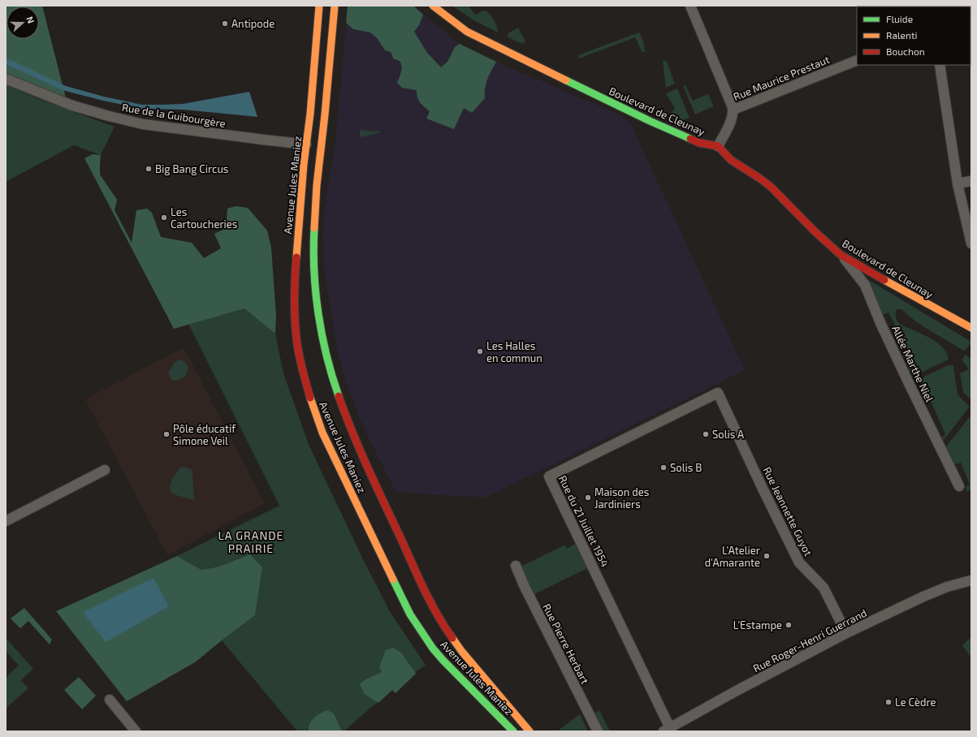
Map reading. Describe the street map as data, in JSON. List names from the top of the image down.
{
  "streets": {
    "main road": ["Boulevard de Cleunay", "Avenue Jules Maniez"],
    "street": [
      "Rue Maurice Prestaut",
      "Rue de la Guibourgère",
      "Allée Marthe Niel",
      "Rue Jeannette Guyot",
      "Rue du 21 Juillet 1954",
      "Rue Roger-Henri Guerrand",
      "Rue Pierre Herbart"
    ]
  },
  "crossings": [
    ["Rue Maurice Prestaut", "Boulevard de Cleunay"],
    ["Boulevard de Cleunay", "Allée Marthe Niel"],
    ["Rue de la Guibourgère", "Avenue Jules Maniez"],
    ["Rue Jeannette Guyot", "Rue du 21 Juillet 1954"],
    ["Rue Jeannette Guyot", "Rue Roger-Henri Guerrand"],
    ["Rue du 21 Juillet 1954", "Rue Roger-Henri Guerrand"]
  ],
  "districts": ["LA GRANDE PRAIRIE"],
  "places": [
    "Antipode",
    "Big Bang Circus",
    "Les Cartoucheries",
    "Les Halles en commun",
    "Pôle éducatif Simone Veil",
    "Solis A",
    "Solis B",
    "Maison des Jardiniers",
    "L'Atelier d'Amarante",
    "L'Estampe",
    "Le Cèdre"
  ],
  "legend": ["Fluide", "Ralenti", "Bouchon"],
  "north": "right"
}
